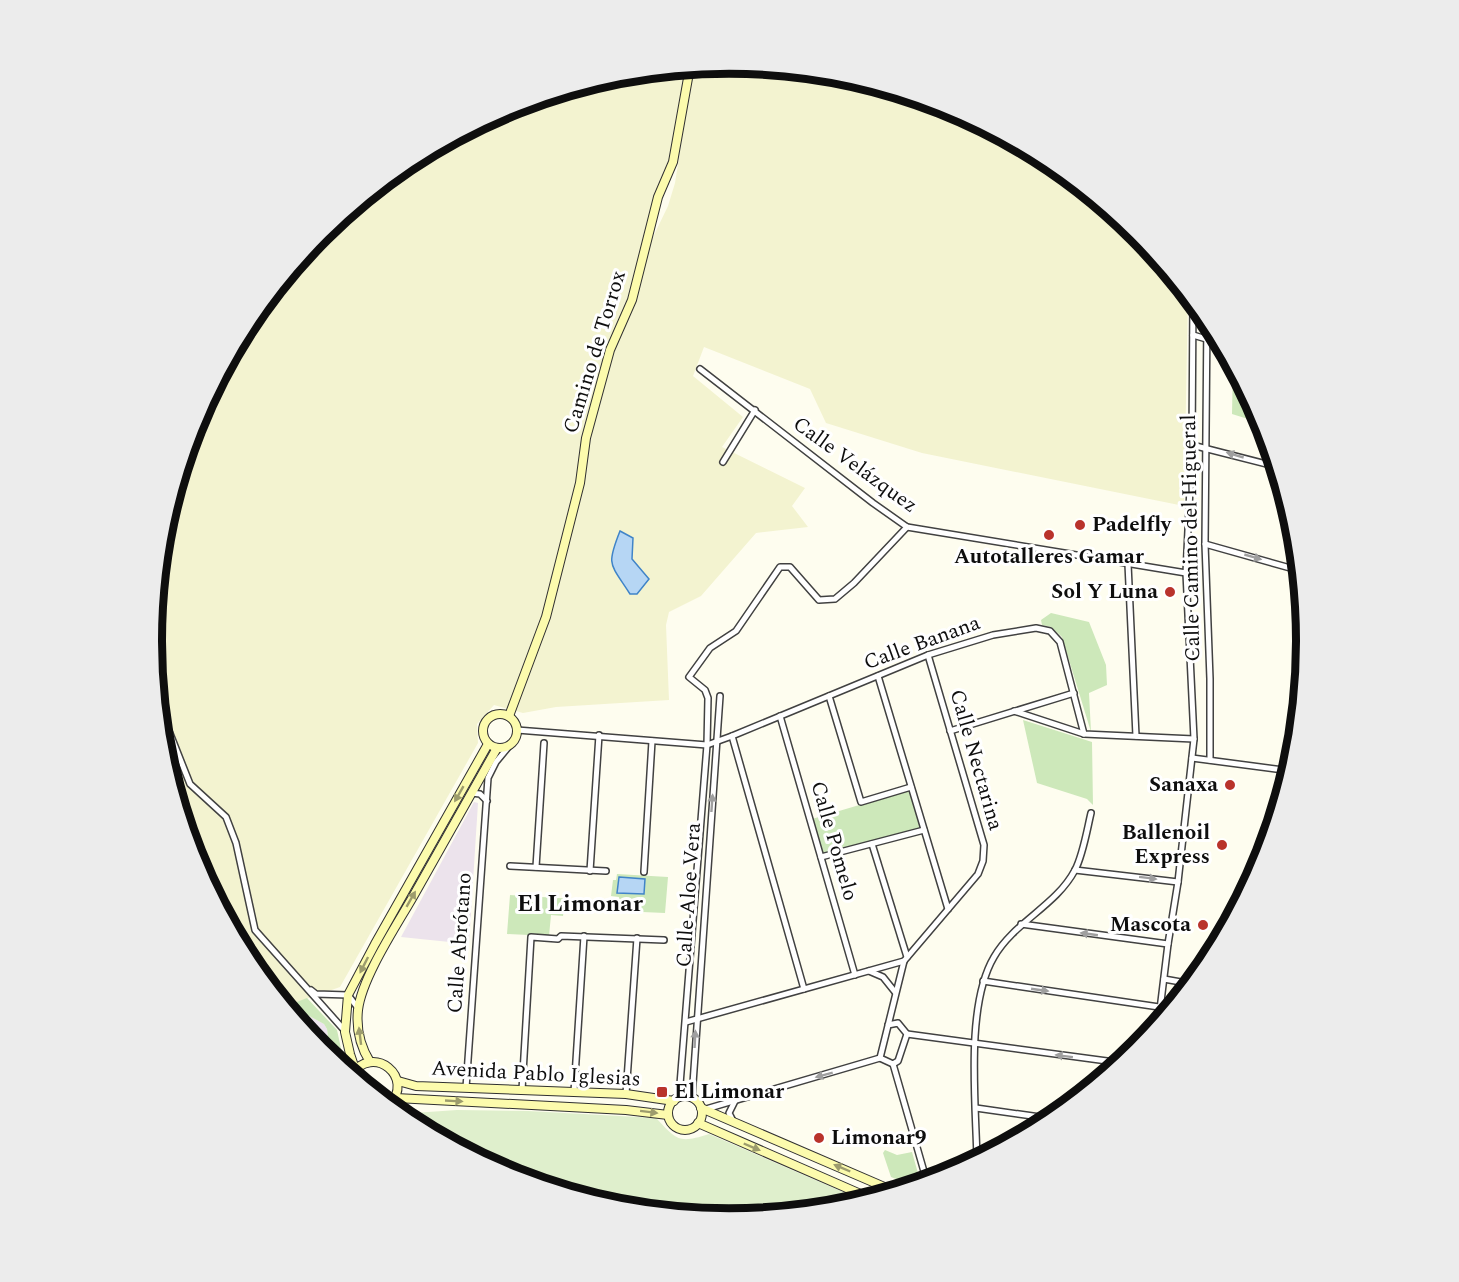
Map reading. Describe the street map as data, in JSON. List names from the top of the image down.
{
  "streets": {
    "street": [
      "Camino de Torrox",
      "Calle Velázquez",
      "Calle Camino del Higueral",
      "Calle Banana",
      "Calle Nectarina",
      "Calle Pomelo",
      "Calle Aloe Vera",
      "Calle Abrótano",
      "Avenida Pablo Iglesias"
    ]
  },
  "crossings": [
    ["Camino de Torrox", "Calle Abrótano"],
    ["Calle Velázquez", "Calle Camino del Higueral"],
    ["Calle Velázquez", "Calle Aloe Vera"],
    ["Calle Banana", "Calle Nectarina"],
    ["Calle Banana", "Calle Pomelo"],
    ["Calle Banana", "Calle Aloe Vera"],
    ["Calle Aloe Vera", "Avenida Pablo Iglesias"],
    ["Calle Abrótano", "Avenida Pablo Iglesias"]
  ],
  "districts": ["El Limonar"],
  "places": {
    "other": [
      "Padelfly",
      "Autotalleres Gamar",
      "Sol Y Luna",
      "Sanaxa",
      "Ballenoil Express",
      "Mascota",
      "Limonar9"
    ],
    "transit": ["El Limonar"]
  }
}
